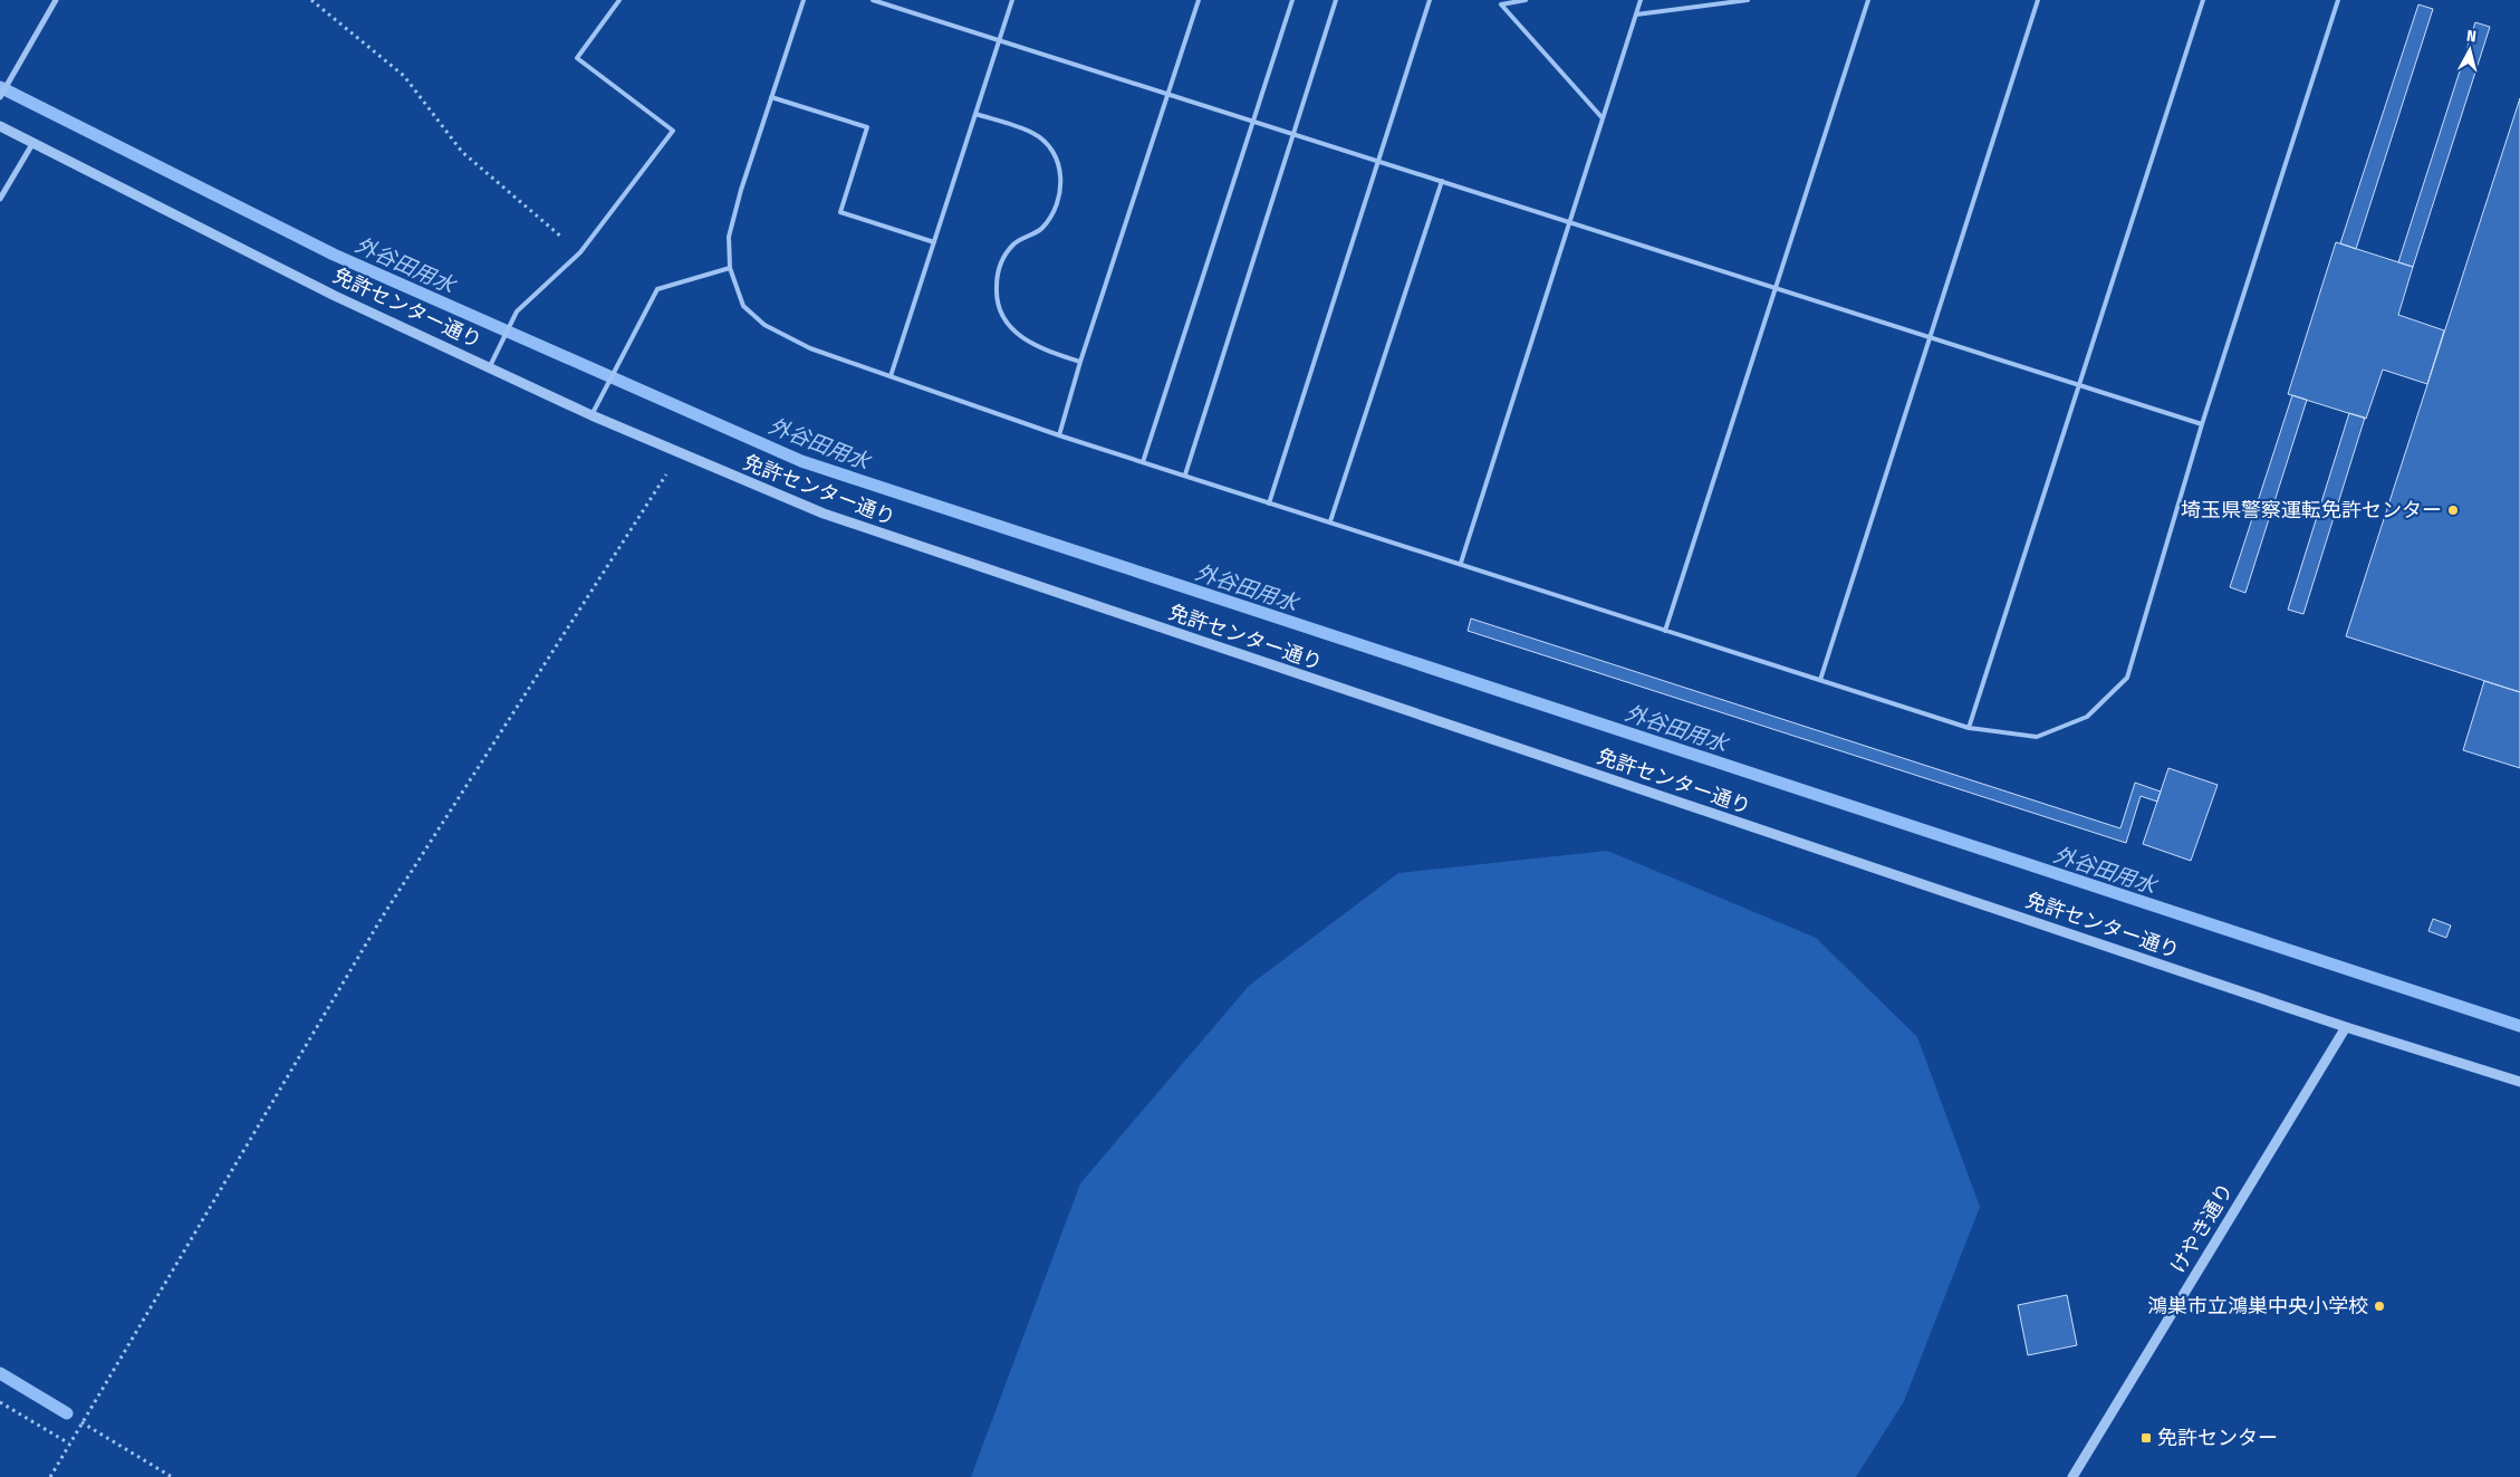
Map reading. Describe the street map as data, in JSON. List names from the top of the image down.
{
  "streets": {
    "street": ["免許センター通り", "けやき通り"]
  },
  "crossings": [
    ["免許センター通り", "けやき通り"]
  ],
  "water": ["外谷田用水"],
  "places": {
    "other": ["埼玉県警察運転免許センター", "鴻巣市立鴻巣中央小学校"],
    "transit": ["免許センター"]
  },
  "north": "top"
}
